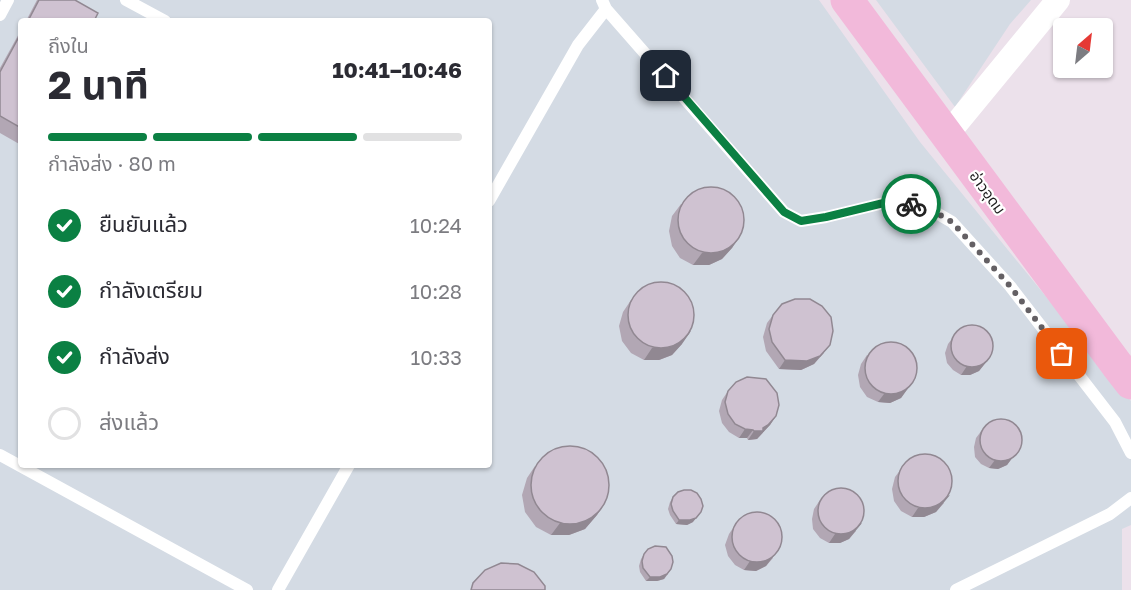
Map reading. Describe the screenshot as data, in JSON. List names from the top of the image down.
{
  "streets": {
    "street": ["อ่าวอุดม"]
  },
  "north": "top right",
  "page": {
    "heading": ["2 นาที", "ถึงใน", "10:41–10:46"],
    "bar": "กำลังส่ง · 80 m",
    "list": [
      ["ยืนยันแล้ว", "10:24"],
      ["กำลังเตรียม", "10:28"],
      ["กำลังส่ง", "10:33"],
      "ส่งแล้ว"
    ]
  }
}
